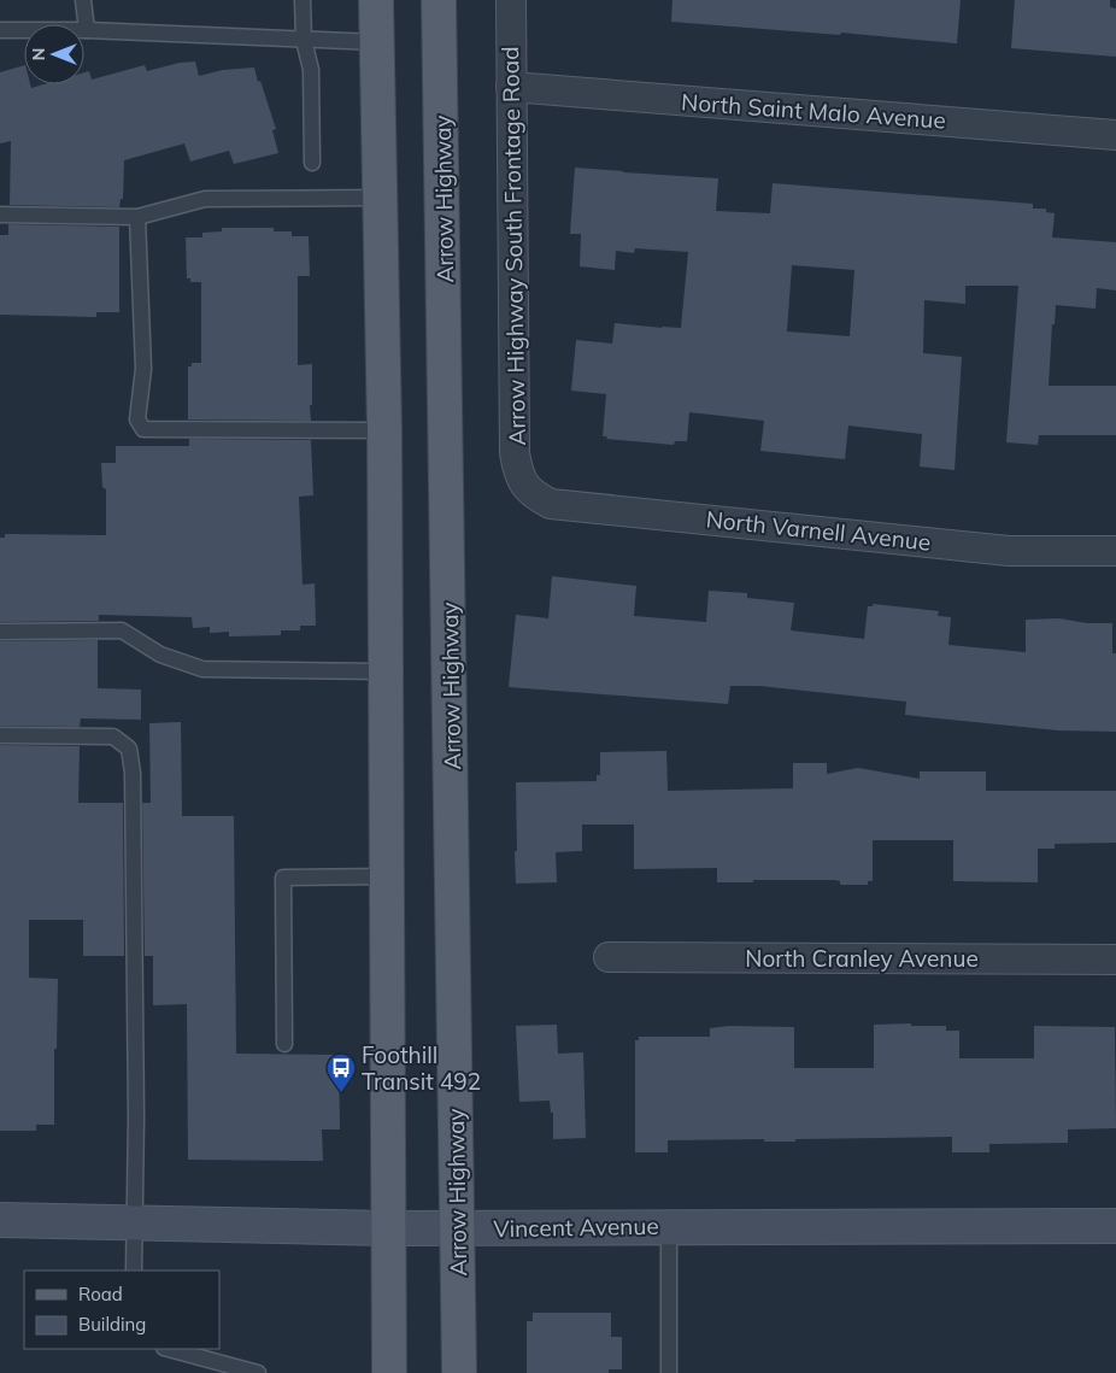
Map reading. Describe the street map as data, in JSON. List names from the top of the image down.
{
  "streets": {
    "main road": ["Arrow Highway"],
    "street": [
      "North Saint Malo Avenue",
      "Arrow Highway South Frontage Road",
      "North Varnell Avenue",
      "North Cranley Avenue",
      "Vincent Avenue"
    ]
  },
  "crossings": [
    ["North Saint Malo Avenue", "Arrow Highway South Frontage Road"],
    ["Arrow Highway", "Vincent Avenue"],
    ["Arrow Highway South Frontage Road", "North Varnell Avenue"]
  ],
  "places": {
    "bus stop": ["Foothill Transit 492"]
  },
  "legend": ["Road", "Building"],
  "north": "left"
}
